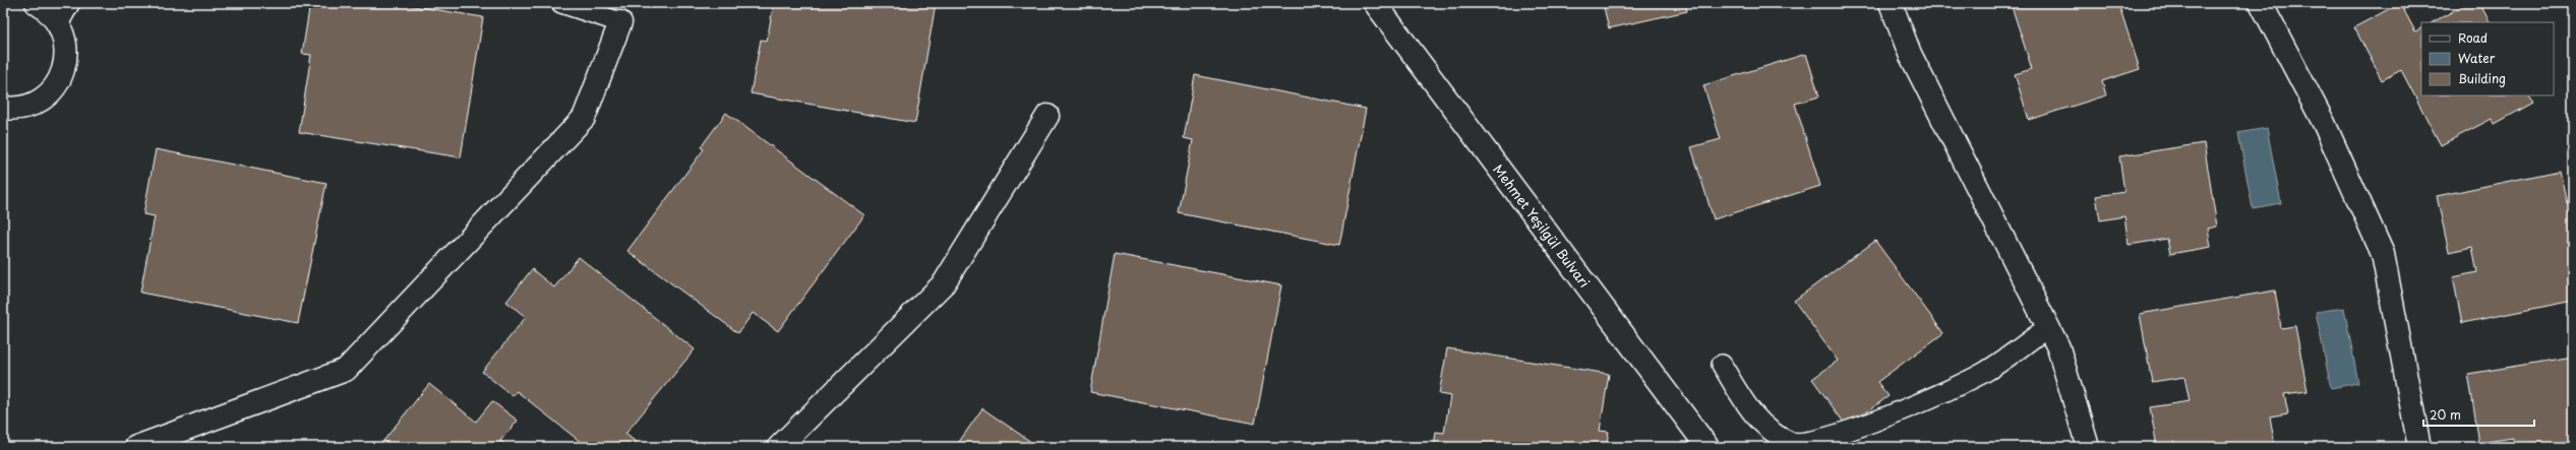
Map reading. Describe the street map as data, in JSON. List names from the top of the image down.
{
  "streets": {
    "street": ["Mehmet Yeşilgül Bulvari"]
  },
  "legend": ["Road", "Water", "Building"],
  "scale_bar": "20 m"
}
